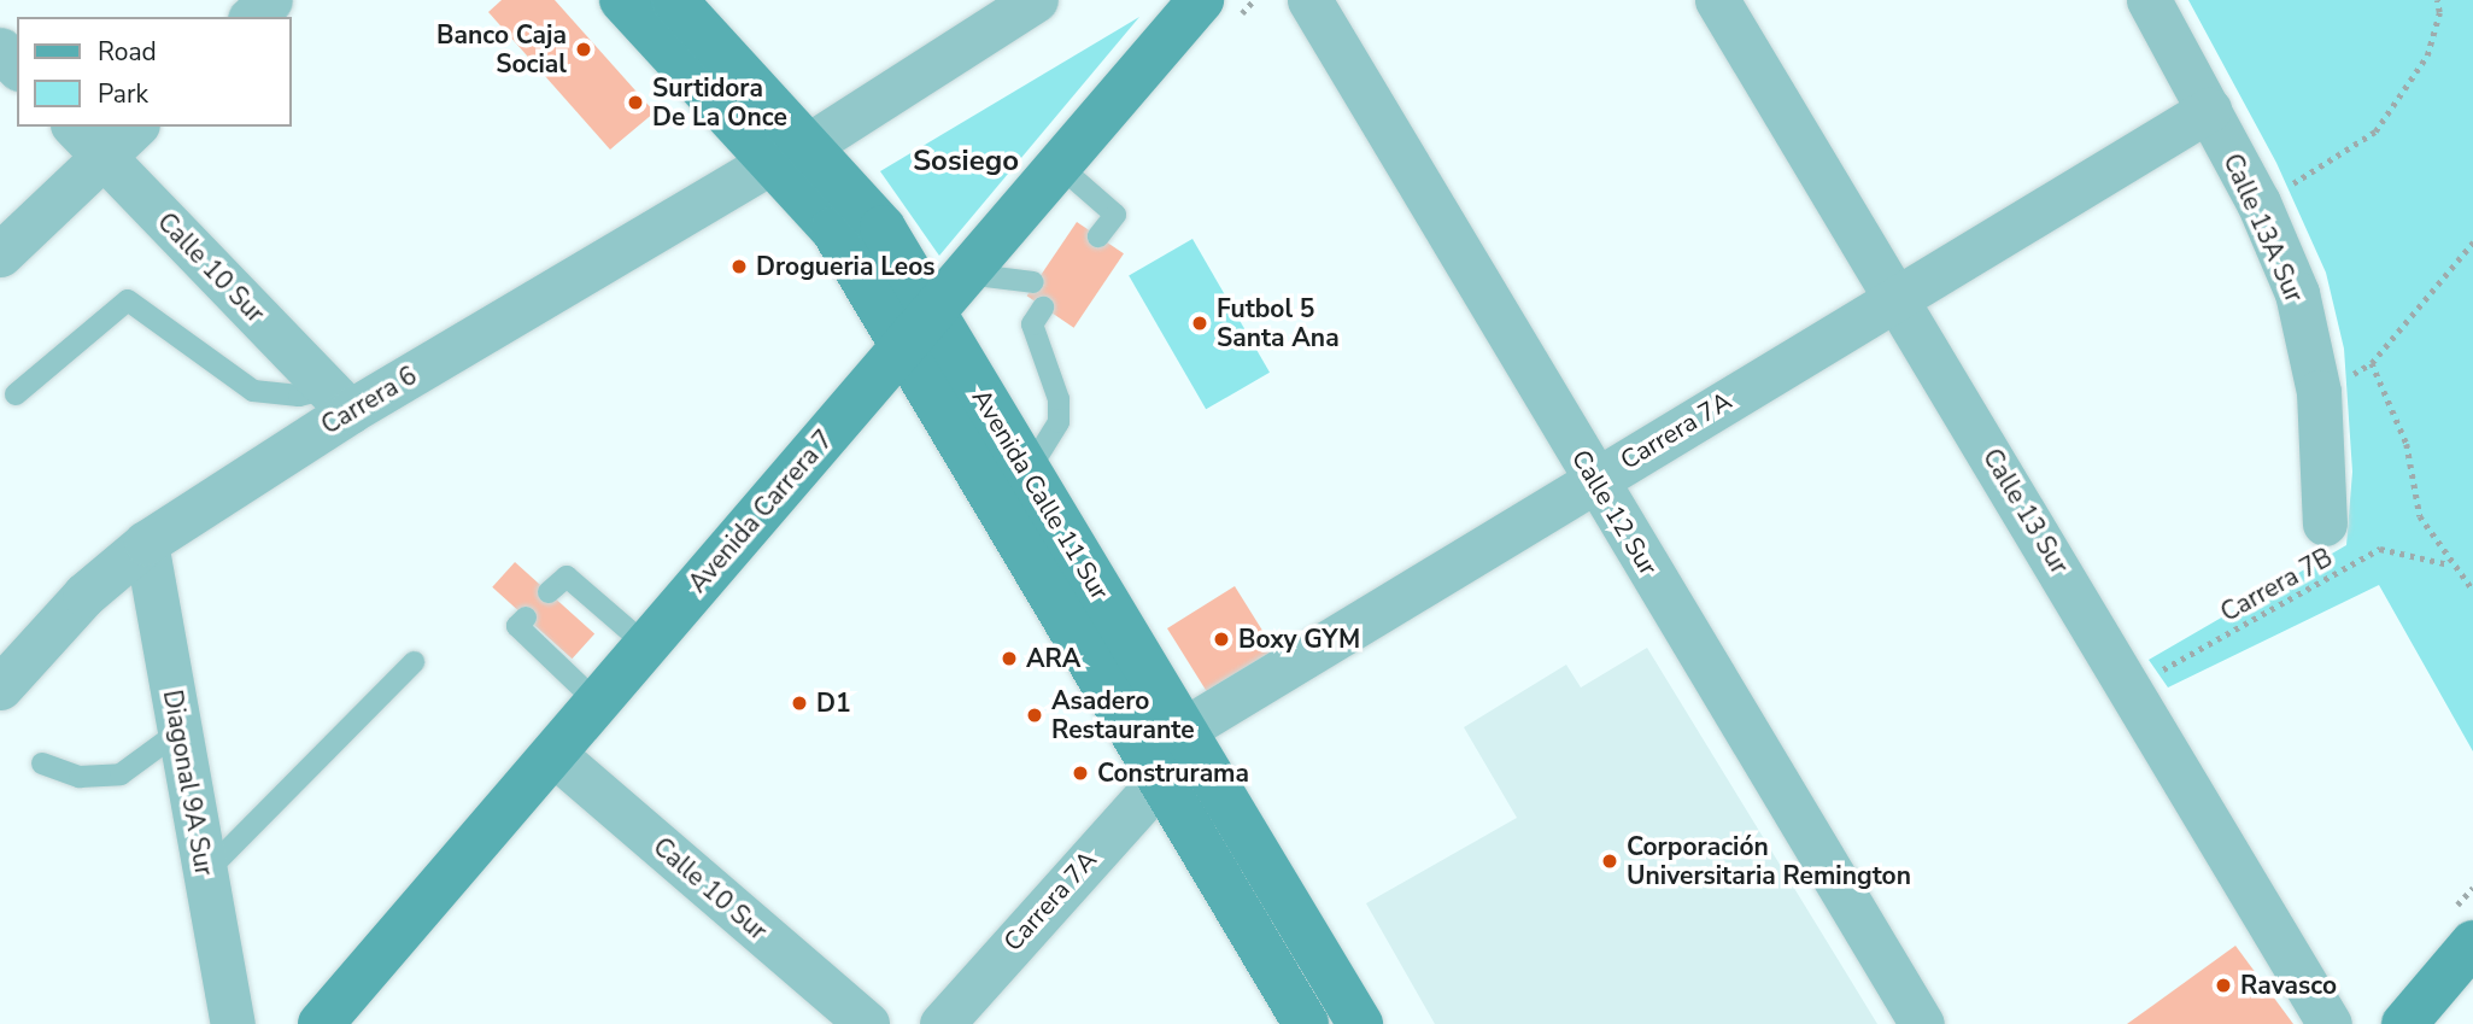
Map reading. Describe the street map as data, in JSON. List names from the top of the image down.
{
  "streets": {
    "main road": ["Avenida Calle 11 Sur", "Avenida Carrera 7"],
    "street": [
      "Calle 13A Sur",
      "Calle 10 Sur",
      "Carrera 6",
      "Carrera 7A",
      "Calle 13 Sur",
      "Calle 12 Sur",
      "Diagonal 9A Sur"
    ],
    "path": ["Carrera 7B"]
  },
  "crossings": [
    ["Calle 13A Sur", "Carrera 7A"],
    ["Calle 10 Sur", "Carrera 6"],
    ["Calle 10 Sur", "Avenida Carrera 7"],
    ["Carrera 6", "Avenida Calle 11 Sur"],
    ["Carrera 6", "Diagonal 9A Sur"],
    ["Carrera 7A", "Avenida Calle 11 Sur"],
    ["Carrera 7A", "Calle 13 Sur"],
    ["Carrera 7A", "Calle 12 Sur"],
    ["Avenida Calle 11 Sur", "Avenida Carrera 7"],
    ["Calle 13 Sur", "Carrera 7B"]
  ],
  "districts": ["Sosiego"],
  "places": [
    "Banco Caja Social",
    "Surtidora De La Once",
    "Drogueria Leos",
    "Futbol 5 Santa Ana",
    "Boxy GYM",
    "ARA",
    "D1",
    "Asadero Restaurante",
    "Construrama",
    "Corporación Universitaria Remington",
    "Ravasco"
  ],
  "legend": ["Road", "Park"]
}
